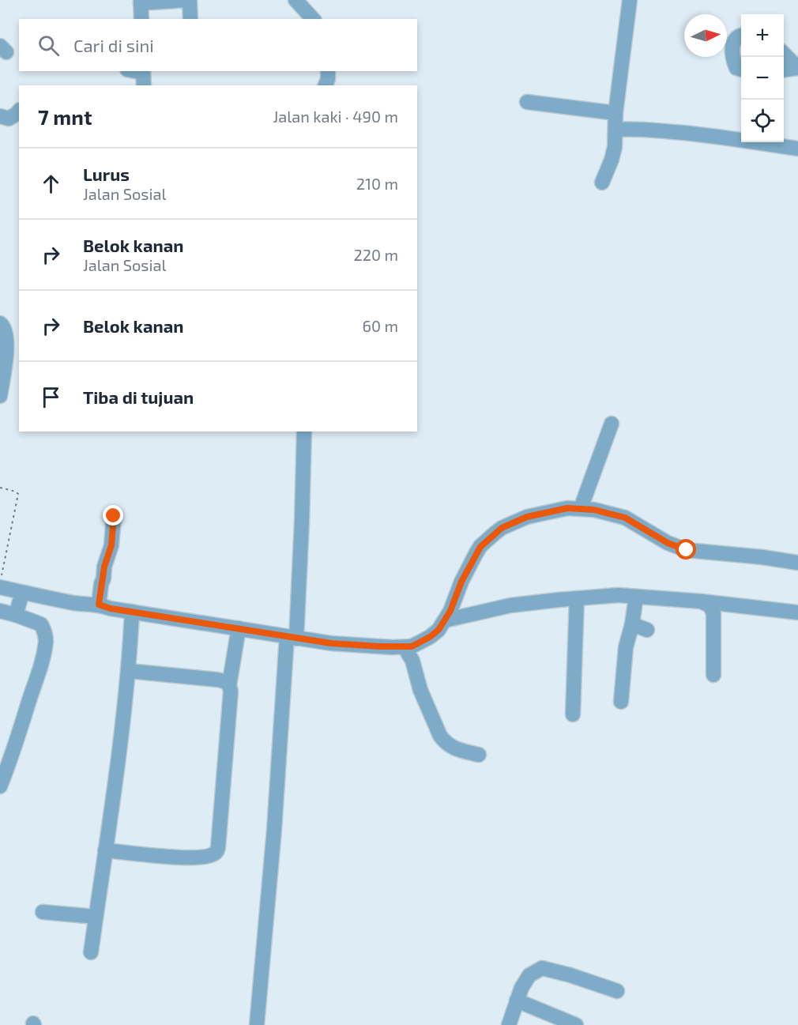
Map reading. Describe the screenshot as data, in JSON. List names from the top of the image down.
{
  "north": "right",
  "page": {
    "map_buttons": ["+", "−"],
    "search": "Cari di sini",
    "heading": ["7 mnt", "Jalan kaki · 490 m"],
    "list": [
      ["Lurus", "Jalan Sosial", "210 m"],
      ["Belok kanan", "Jalan Sosial", "220 m"],
      ["Belok kanan", "60 m"],
      "Tiba di tujuan"
    ]
  }
}
